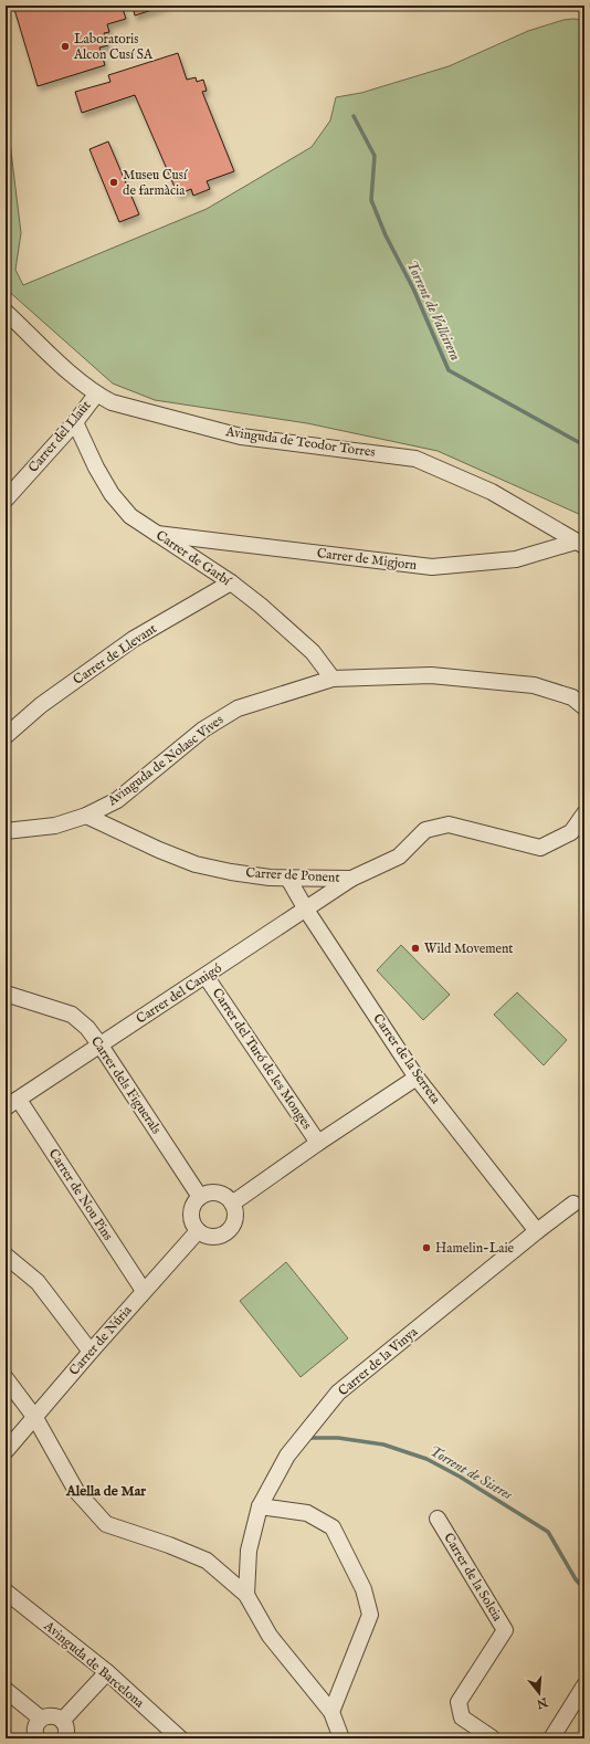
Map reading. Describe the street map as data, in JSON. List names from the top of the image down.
{
  "streets": {
    "street": [
      "Carrer del Llaüt",
      "Avinguda de Teodor Torres",
      "Carrer de Garbí",
      "Carrer de Migjorn",
      "Carrer de Llevant",
      "Avinguda de Nolasc Vives",
      "Carrer de Ponent",
      "Carrer del Canigó",
      "Carrer del Turó de les Monges",
      "Carrer de la Serreta",
      "Carrer dels Figuerals",
      "Carrer de Nou Pins",
      "Carrer de Núria",
      "Carrer de la Vinya",
      "Carrer de la Soleia",
      "Avinguda de Barcelona"
    ]
  },
  "crossings": [
    ["Carrer del Llaüt", "Avinguda de Teodor Torres"],
    ["Carrer del Llaüt", "Carrer de Garbí"],
    ["Avinguda de Teodor Torres", "Carrer de Migjorn"],
    ["Carrer de Garbí", "Carrer de Migjorn"],
    ["Carrer de Garbí", "Carrer de Llevant"],
    ["Carrer de Garbí", "Avinguda de Nolasc Vives"],
    ["Avinguda de Nolasc Vives", "Carrer de Ponent"],
    ["Carrer de Ponent", "Carrer del Canigó"],
    ["Carrer de Ponent", "Carrer de la Serreta"],
    ["Carrer del Canigó", "Carrer del Turó de les Monges"],
    ["Carrer del Canigó", "Carrer de la Serreta"],
    ["Carrer del Canigó", "Carrer dels Figuerals"],
    ["Carrer del Canigó", "Carrer de Nou Pins"],
    ["Carrer de la Serreta", "Carrer de la Vinya"],
    ["Carrer dels Figuerals", "Carrer de Núria"],
    ["Carrer de Nou Pins", "Carrer de Núria"]
  ],
  "districts": ["Alella de Mar"],
  "water": ["Torrent de Vallcirera", "Torrent de Sistres"],
  "places": [
    "Laboratoris Alcon Cusí SA",
    "Museu Cusí de farmàcia",
    "Wild Movement",
    "Hamelin-Laie"
  ],
  "north": "bottom"
}
